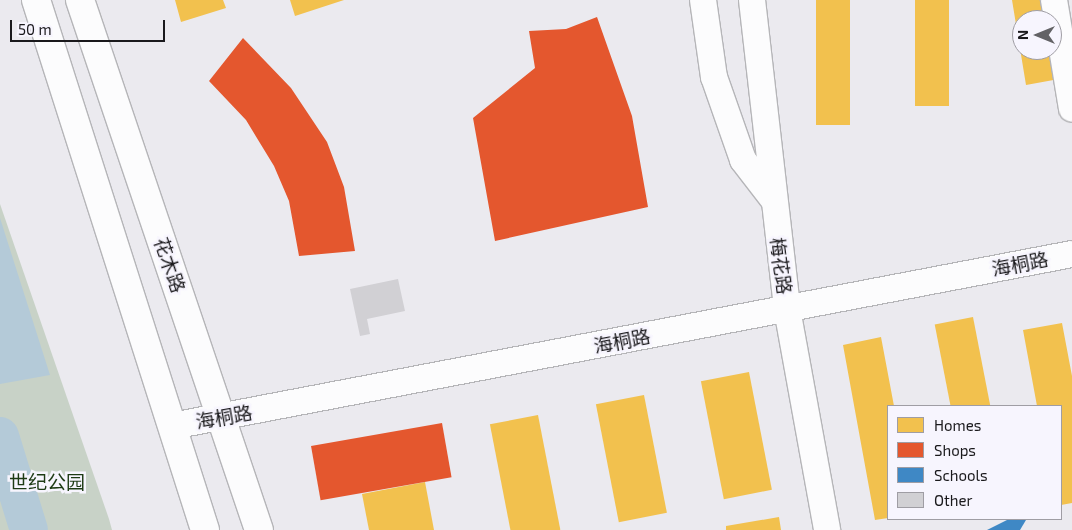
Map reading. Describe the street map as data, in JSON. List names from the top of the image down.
{
  "streets": {
    "main road": ["花木路"],
    "street": ["海桐路", "梅花路"]
  },
  "crossings": [
    ["海桐路", "花木路"],
    ["海桐路", "梅花路"]
  ],
  "parks": ["世纪公园"],
  "legend": [
    "Homes",
    "Shops",
    "Schools",
    "Other"
  ],
  "scale_bar": "50 m",
  "north": "left"
}
